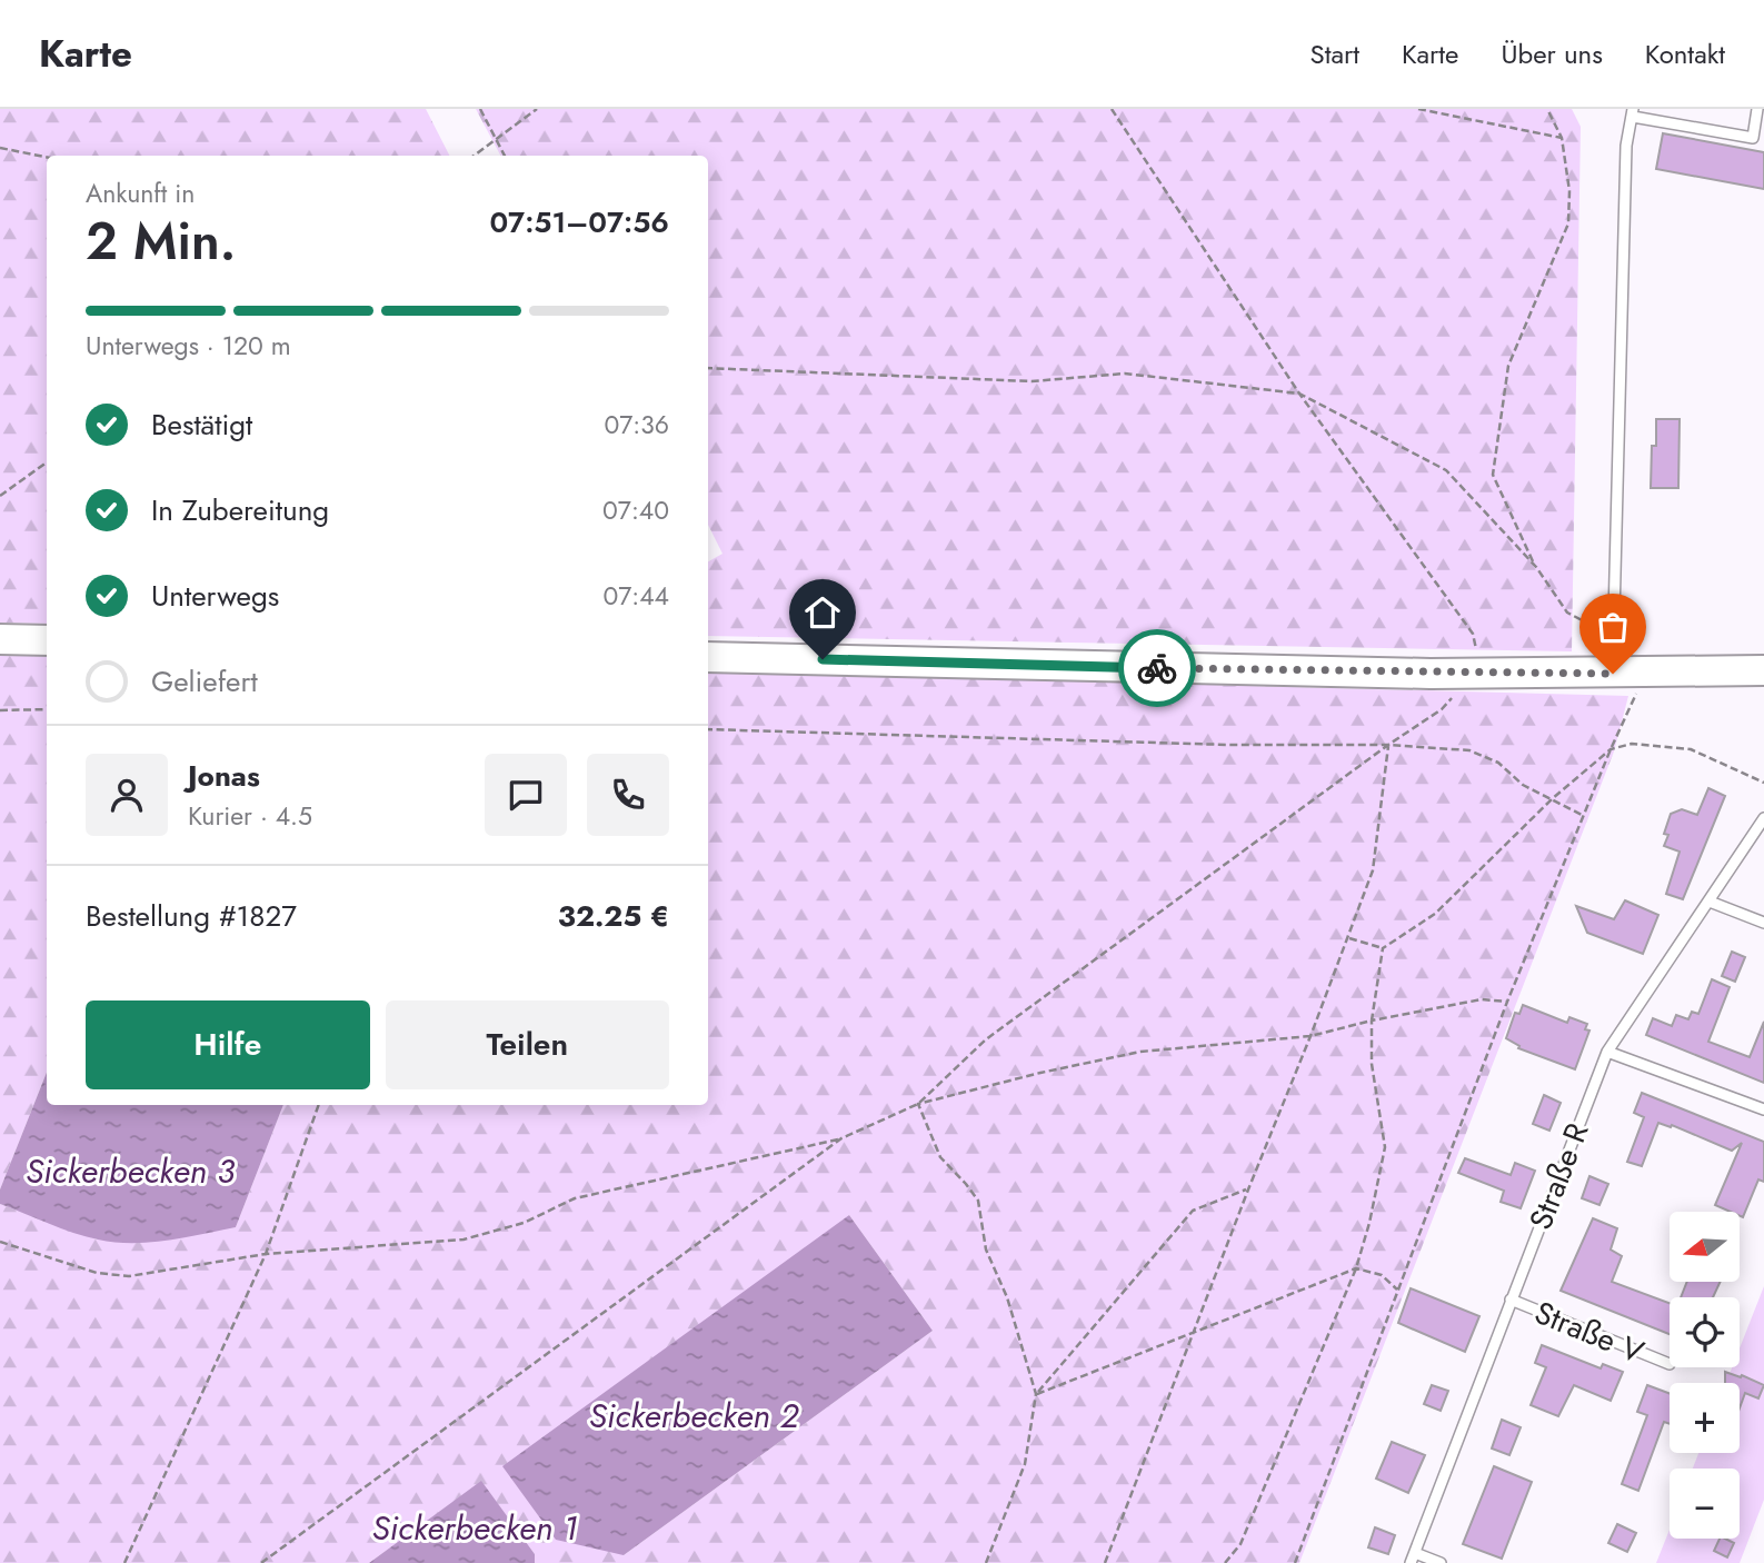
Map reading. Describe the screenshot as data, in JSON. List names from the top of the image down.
{
  "streets": {
    "lane": ["Straße R", "Straße V"]
  },
  "crossings": [
    ["Straße R", "Straße V"]
  ],
  "water": ["Sickerbecken 3", "Sickerbecken 2", "Sickerbecken 1"],
  "north": "left",
  "page": {
    "header": "Karte",
    "nav": [
      "Start",
      "Karte",
      "Über uns",
      "Kontakt"
    ],
    "heading": ["2 Min.", "Ankunft in", "07:51–07:56"],
    "panel": [
      "Jonas",
      "Kurier · 4.5",
      "Bestellung #1827",
      "32.25 €"
    ],
    "bar": "Unterwegs · 120 m",
    "list": [
      ["Bestätigt", "07:36"],
      ["In Zubereitung", "07:40"],
      ["Unterwegs", "07:44"],
      "Geliefert"
    ],
    "buttons": ["Hilfe", "Teilen"],
    "map_buttons": ["+", "−"]
  }
}
